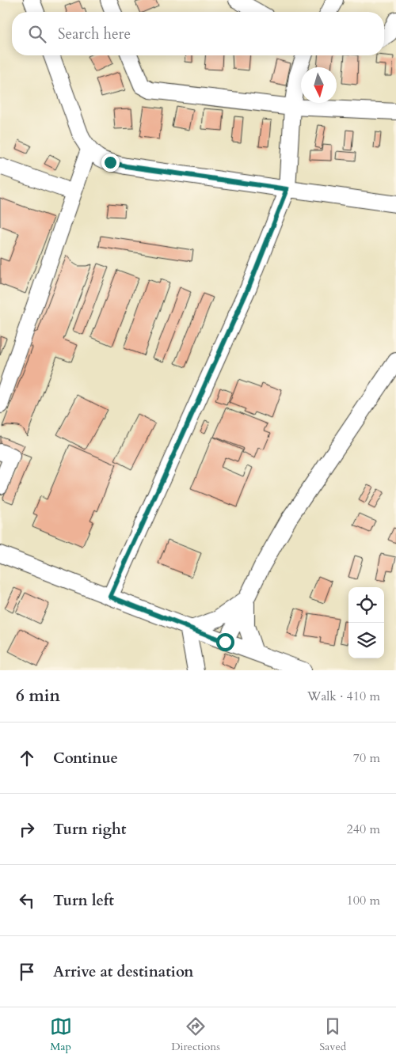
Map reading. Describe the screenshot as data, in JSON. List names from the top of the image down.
{
  "north": "bottom",
  "page": {
    "search": "Search here",
    "heading": ["6 min", "Walk · 410 m"],
    "list": [
      ["Continue", "70 m"],
      ["Turn right", "240 m"],
      ["Turn left", "100 m"],
      "Arrive at destination"
    ],
    "nav": ["Map", "Directions", "Saved"]
  }
}
